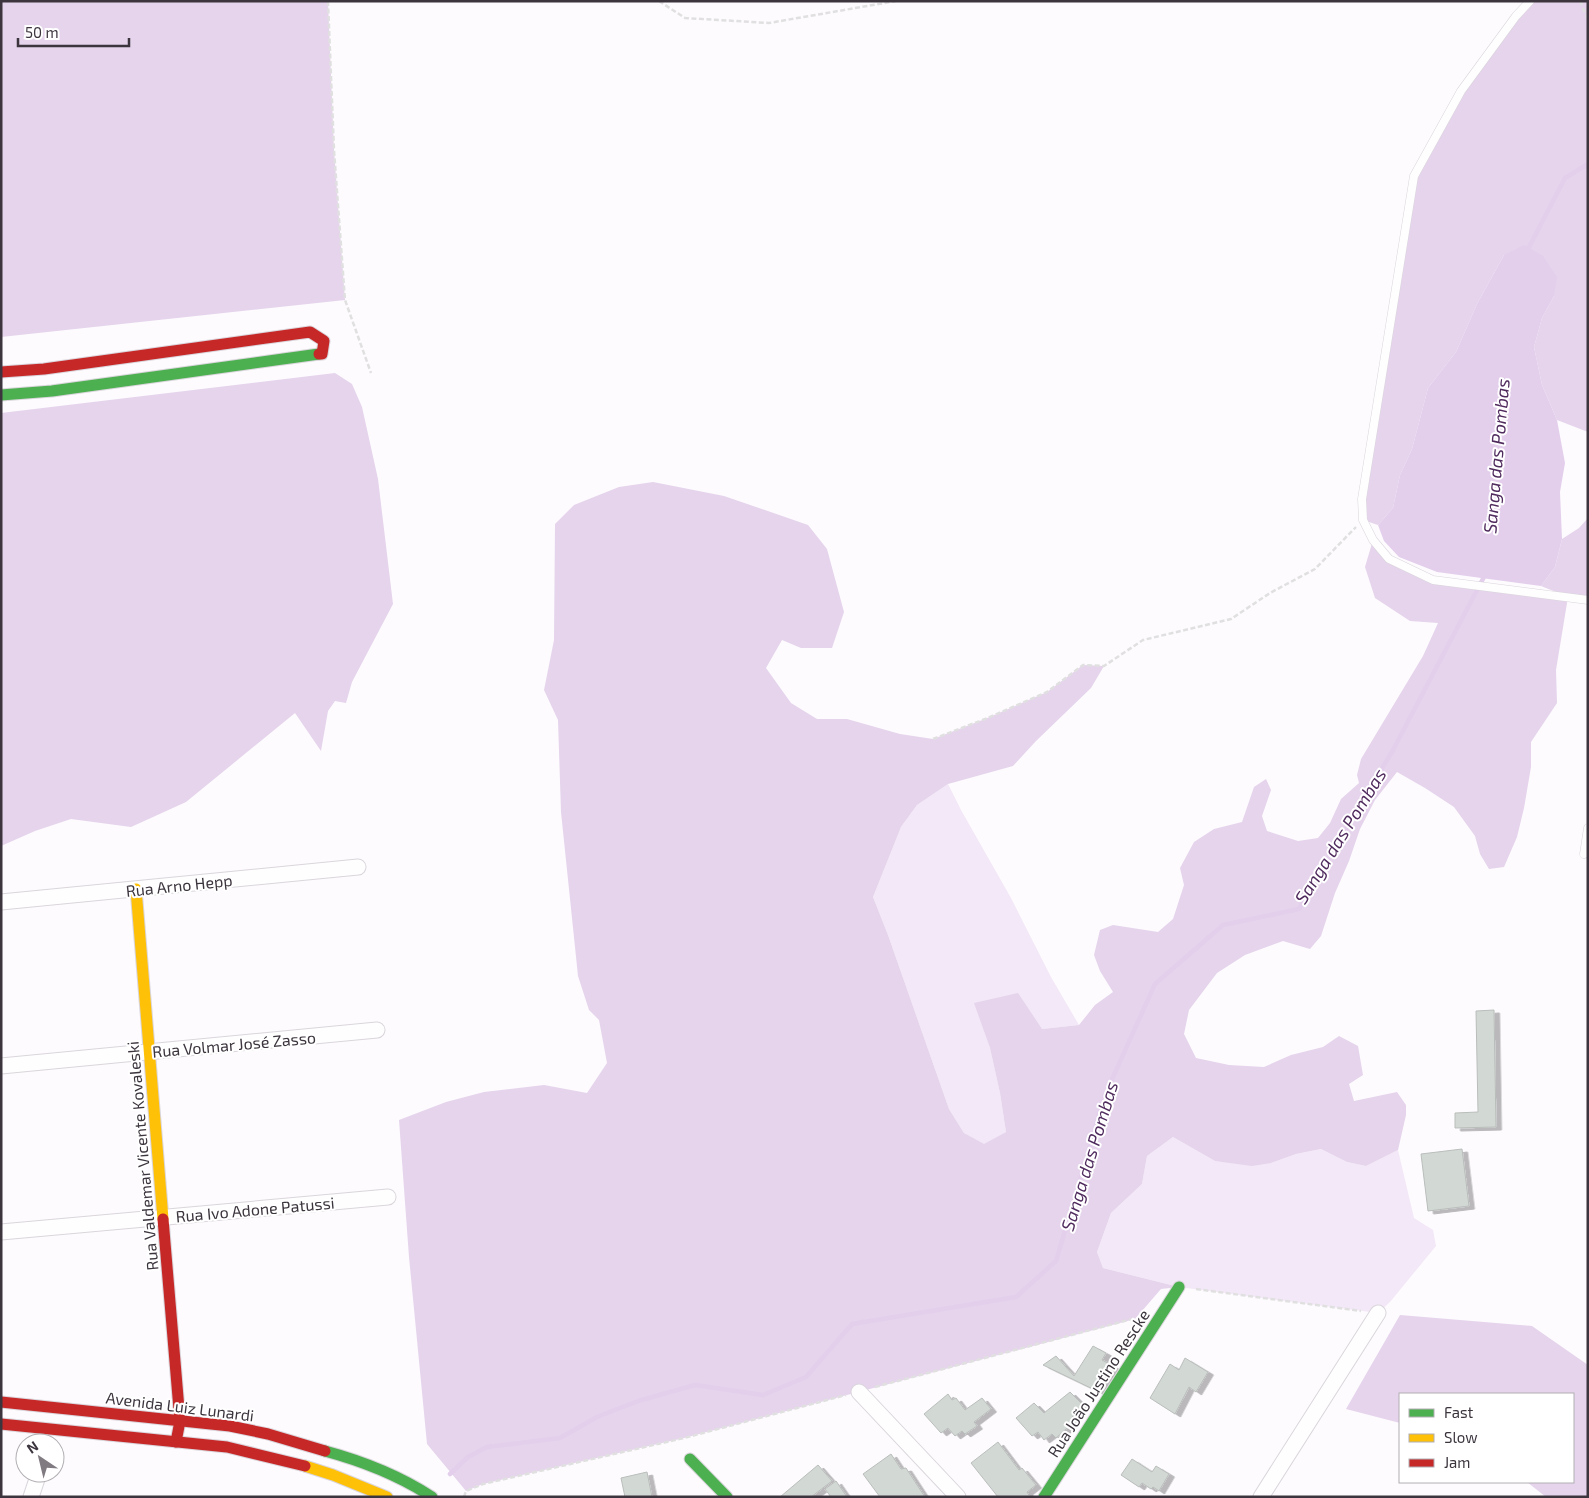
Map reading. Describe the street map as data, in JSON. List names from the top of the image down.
{
  "streets": {
    "street": [
      "Rua Arno Hepp",
      "Rua Volmar José Zasso",
      "Rua Valdemar Vicente Kovaleski",
      "Rua Ivo Adone Patussi",
      "Rua João Justino Rescke",
      "Avenida Luiz Lunardi"
    ]
  },
  "crossings": [
    ["Rua Arno Hepp", "Rua Valdemar Vicente Kovaleski"],
    ["Rua Volmar José Zasso", "Rua Valdemar Vicente Kovaleski"],
    ["Rua Valdemar Vicente Kovaleski", "Rua Ivo Adone Patussi"],
    ["Rua Valdemar Vicente Kovaleski", "Avenida Luiz Lunardi"]
  ],
  "water": ["Sanga das Pombas"],
  "legend": ["Fast", "Slow", "Jam"],
  "scale_bar": "50 m",
  "north": "top left"
}
